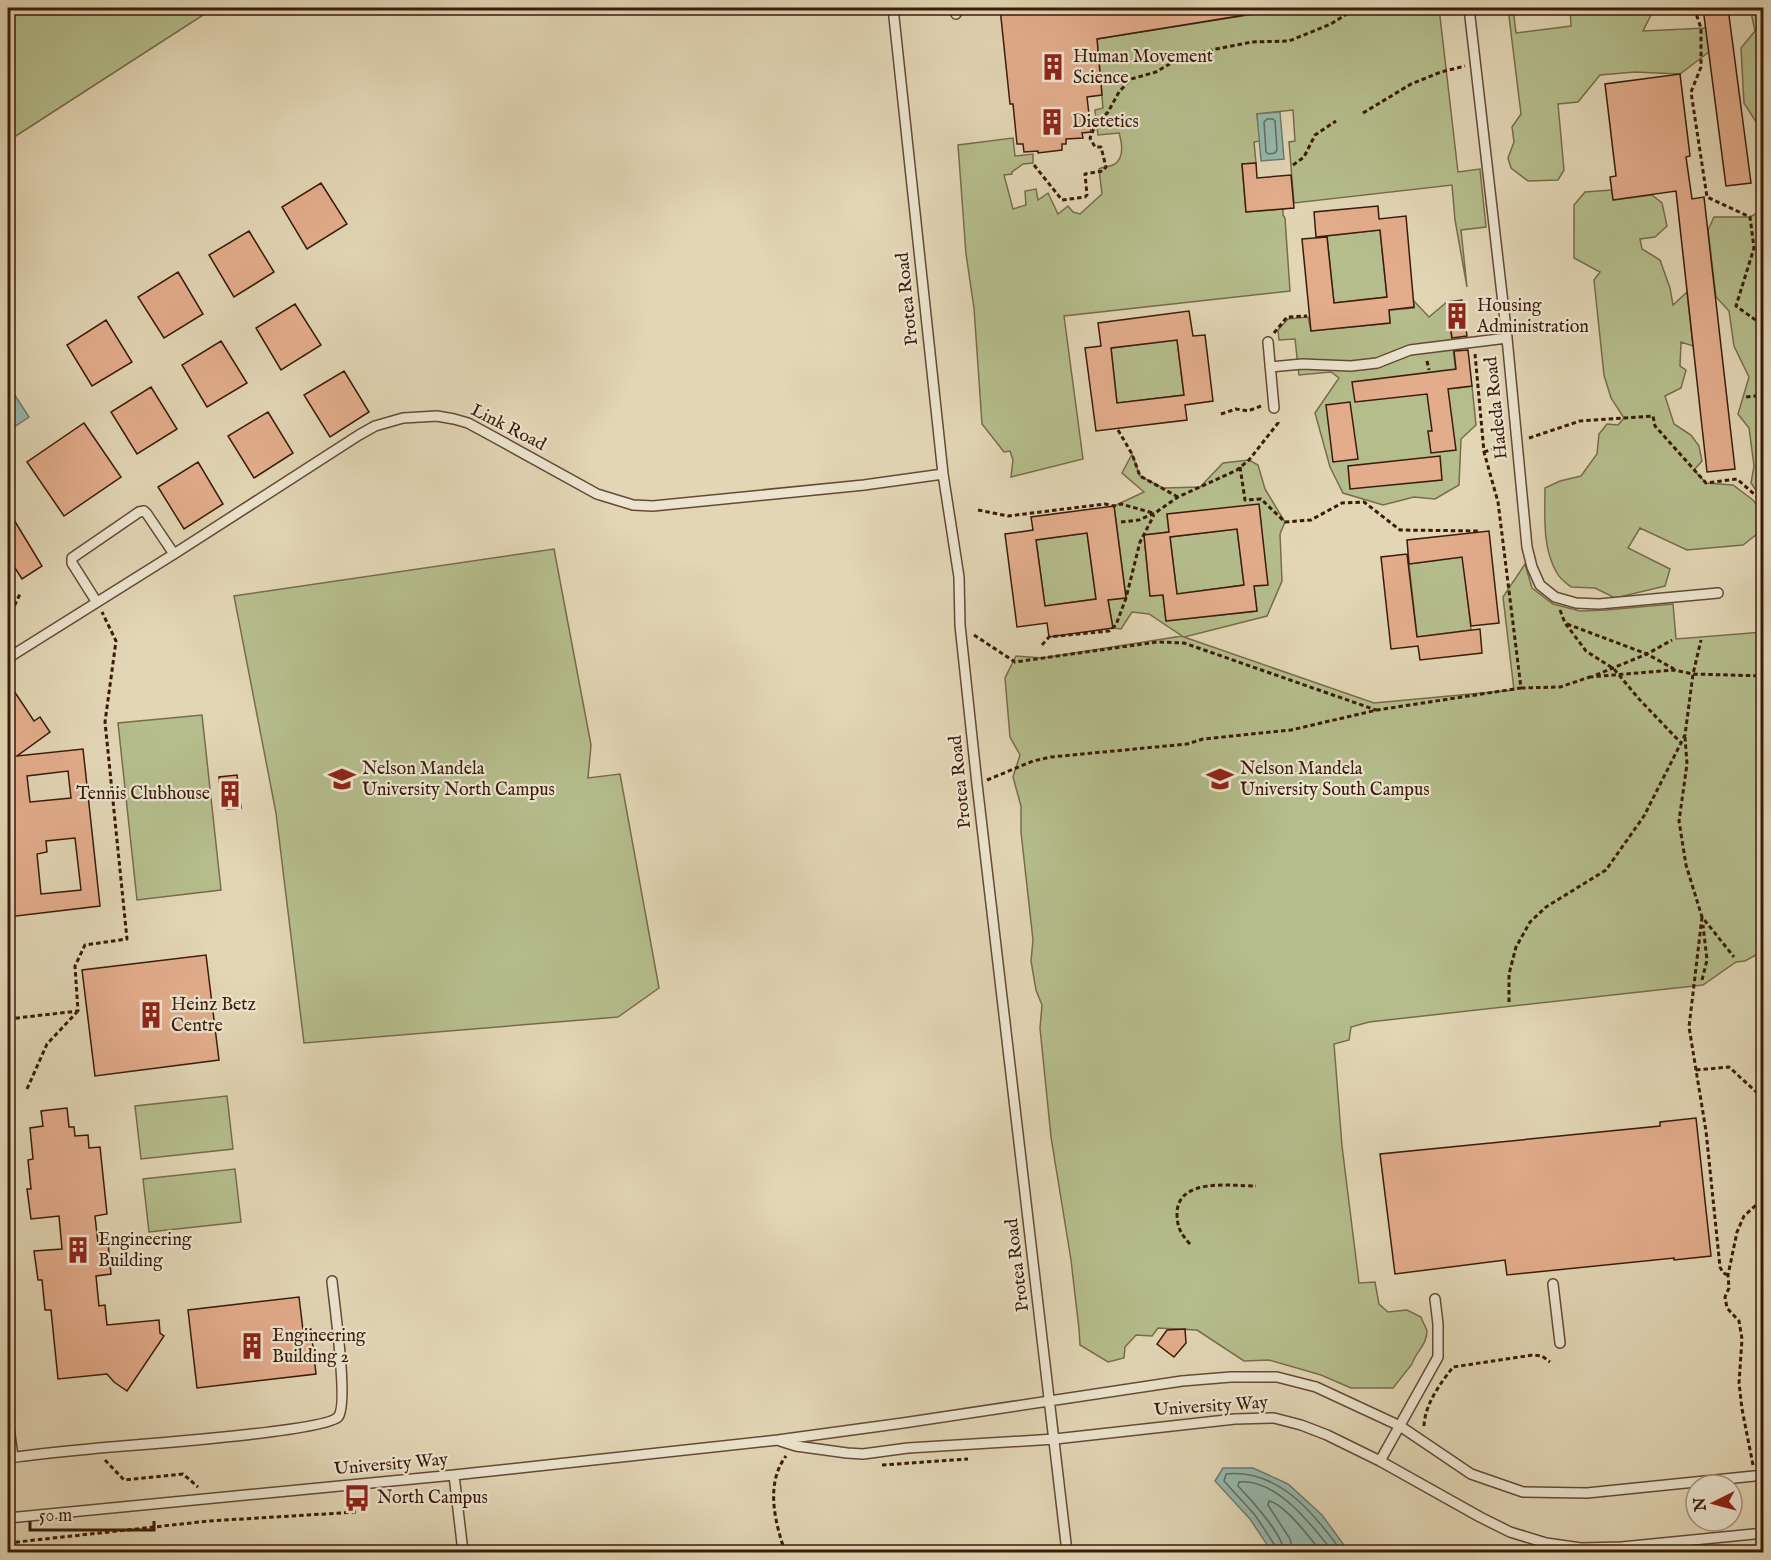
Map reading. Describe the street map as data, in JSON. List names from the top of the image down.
{
  "streets": {
    "lane": [
      "Protea Road",
      "Hadeda Road",
      "Link Road",
      "University Way"
    ]
  },
  "crossings": [
    ["Protea Road", "Link Road"],
    ["Protea Road", "University Way"]
  ],
  "places": {
    "building": [
      "Human Movement Science",
      "Dietetics",
      "Housing Administration",
      "Tennis Clubhouse",
      "Heinz Betz Centre",
      "Engineering Building",
      "Engineering Building 2"
    ],
    "school or university": ["Nelson Mandela University North Campus", "Nelson Mandela University South Campus"],
    "bus stop": ["North Campus"]
  },
  "scale_bar": "50 m",
  "north": "left"
}
